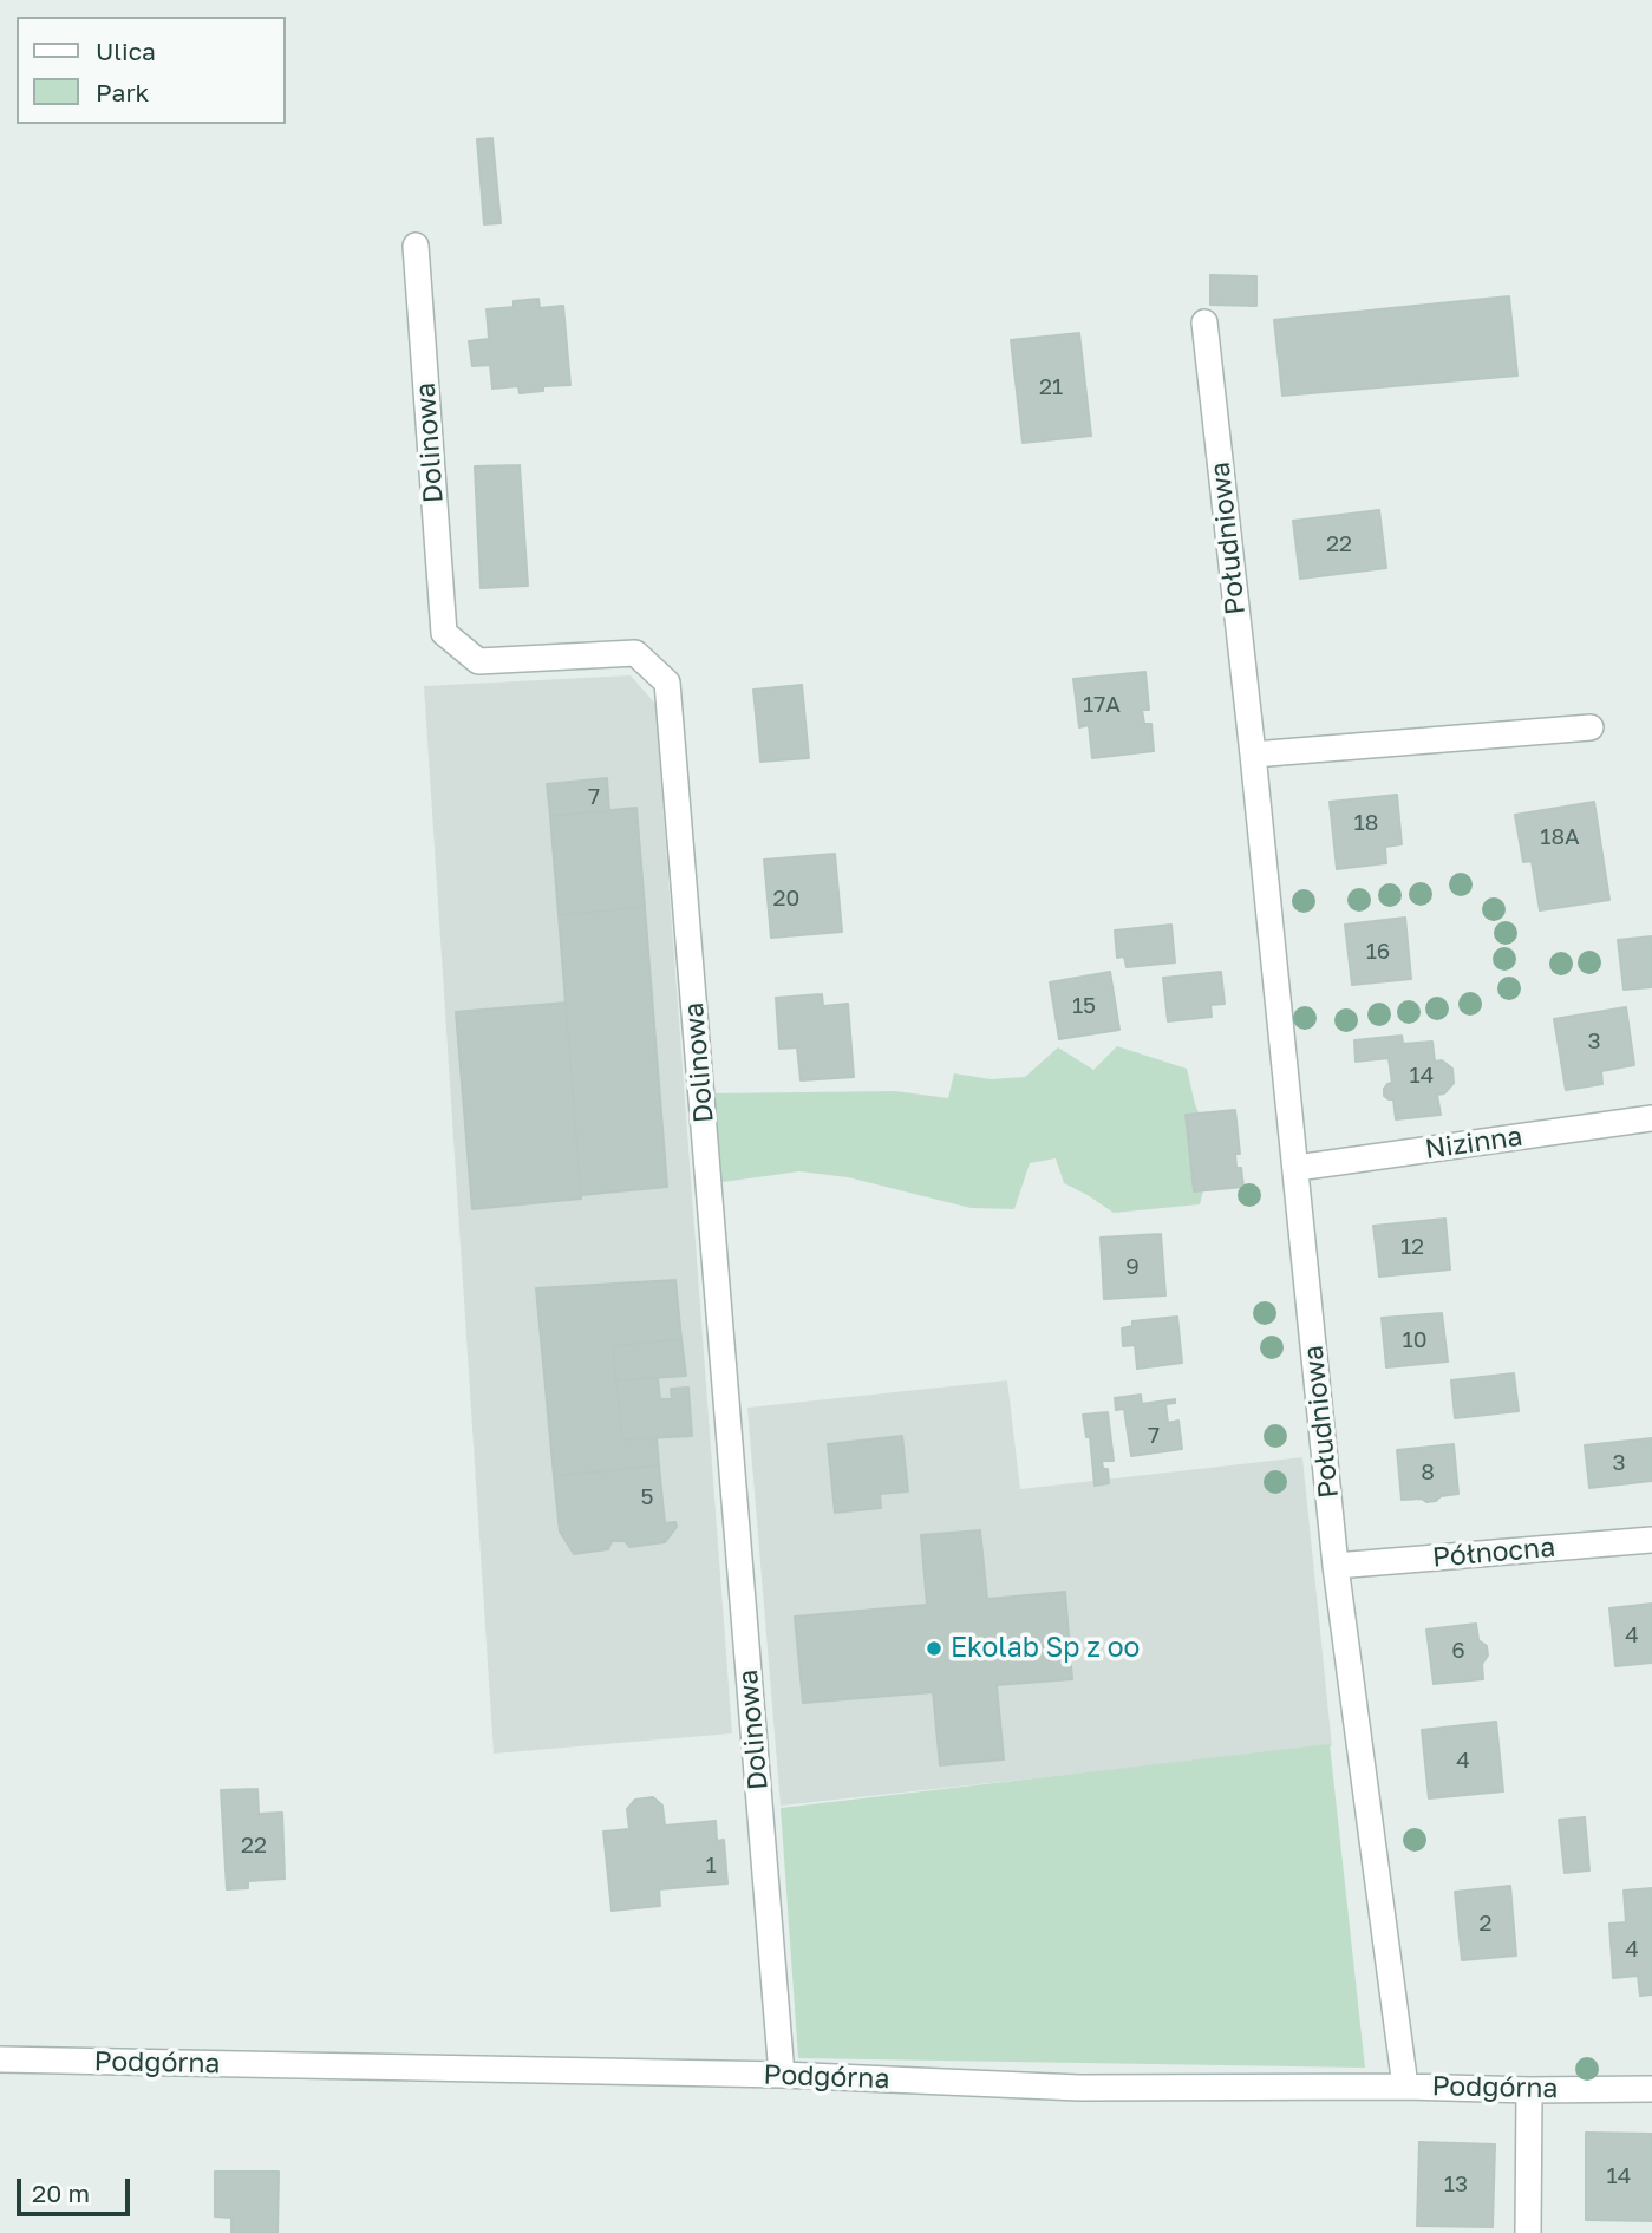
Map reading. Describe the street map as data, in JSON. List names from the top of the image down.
{
  "streets": {
    "street": [
      "Dolinowa",
      "Południowa",
      "Nizinna",
      "Północna",
      "Podgórna"
    ]
  },
  "crossings": [
    ["Dolinowa", "Podgórna"],
    ["Południowa", "Nizinna"],
    ["Południowa", "Północna"],
    ["Południowa", "Podgórna"]
  ],
  "places": ["Ekolab Sp z oo"],
  "house_numbers": [
    "21",
    "22",
    "17A",
    "7",
    "18",
    "18A",
    "20",
    "16",
    "15",
    "3",
    "14",
    "12",
    "9",
    "10",
    "7",
    "3",
    "8",
    "5",
    "4",
    "6",
    "4",
    "22",
    "1",
    "2",
    "4",
    "14",
    "13"
  ],
  "legend": ["Ulica", "Park"],
  "scale_bar": "20 m"
}
